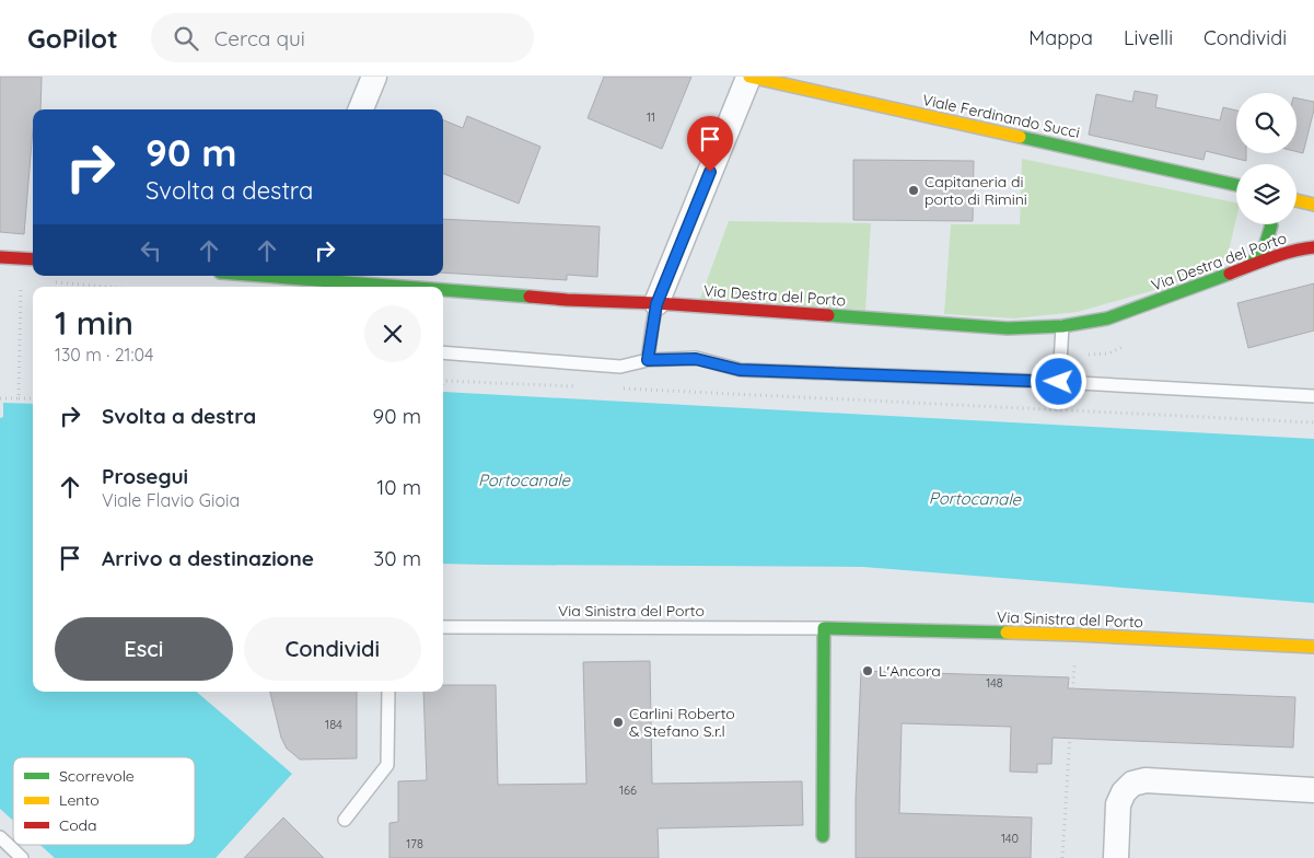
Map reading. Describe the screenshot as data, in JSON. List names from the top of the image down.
{
  "streets": {
    "street": ["Viale Ferdinando Succi", "Via Destra del Porto", "Via Sinistra del Porto"]
  },
  "water": ["Portocanale"],
  "places": ["Capitaneria di porto di Rimini", "L'Ancora", "Carlini Roberto & Stefano S.r.l"],
  "house_numbers": [
    "11",
    "148",
    "184",
    "166",
    "140",
    "178"
  ],
  "legend": ["Scorrevole", "Lento", "Coda"],
  "page": {
    "header": "GoPilot",
    "search": "Cerca qui",
    "nav": ["Mappa", "Livelli", "Condividi"],
    "turn": ["90 m", "Svolta a destra"],
    "heading": ["1 min", "130 m · 21:04"],
    "list": [
      {
        "name": "Svolta a destra",
        "value": "90 m"
      },
      {
        "name": "Prosegui",
        "note": "Viale Flavio Gioia",
        "value": "10 m"
      },
      {
        "name": "Arrivo a destinazione",
        "value": "30 m"
      }
    ],
    "buttons": ["Esci", "Condividi"]
  }
}
